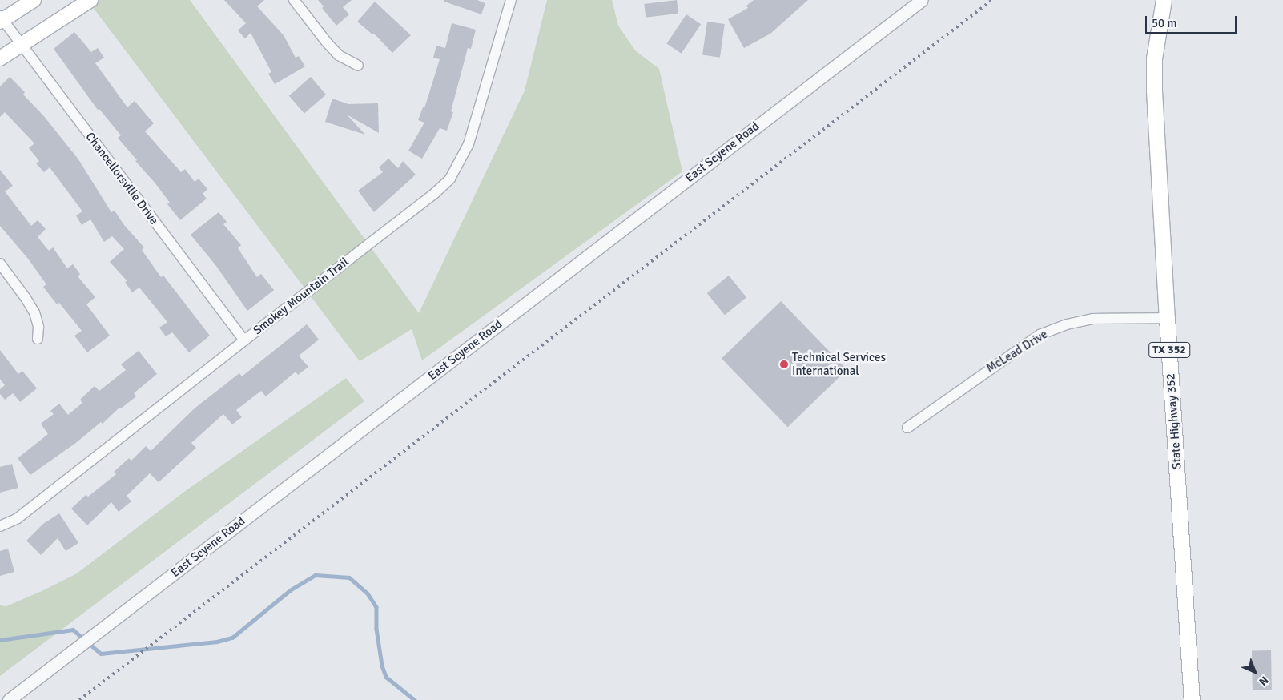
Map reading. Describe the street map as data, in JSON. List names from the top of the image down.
{
  "streets": {
    "main road": ["TX 352", "State Highway 352"],
    "street": [
      "East Scyene Road",
      "Chancellorsville Drive",
      "Smokey Mountain Trail",
      "McLead Drive"
    ]
  },
  "crossings": [
    ["Chancellorsville Drive", "Smokey Mountain Trail"],
    ["McLead Drive", "State Highway 352"]
  ],
  "places": ["Technical Services International"],
  "scale_bar": "50 m",
  "north": "bottom right"
}
